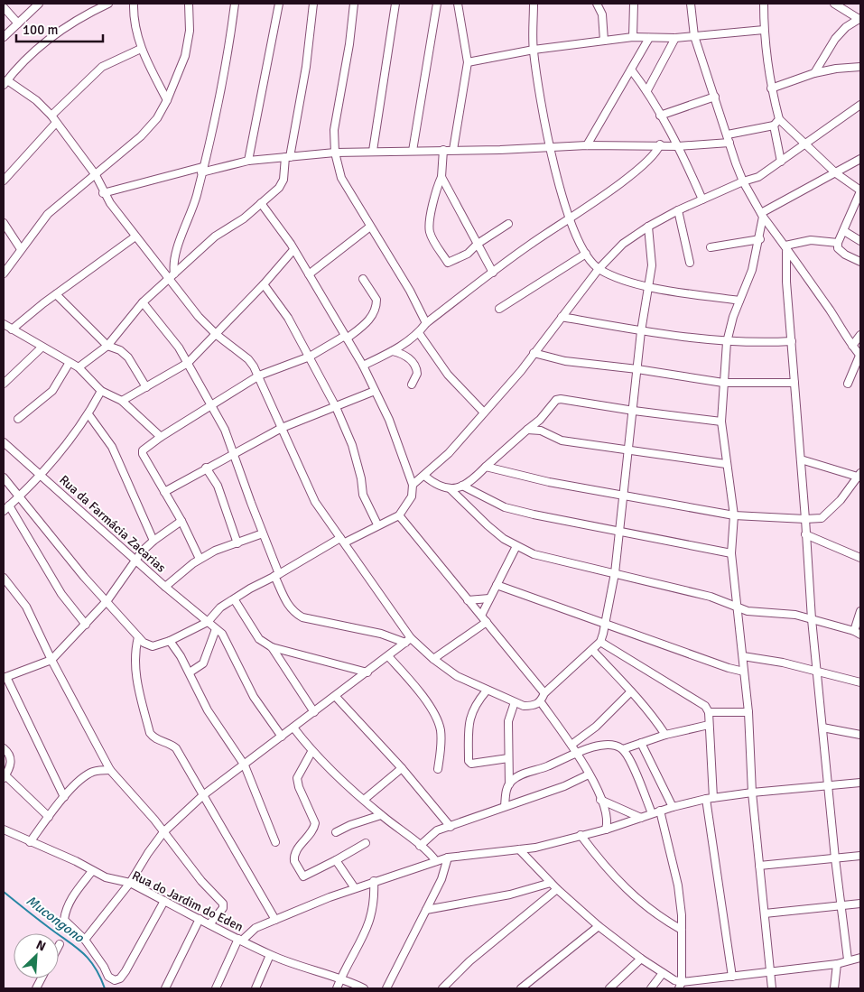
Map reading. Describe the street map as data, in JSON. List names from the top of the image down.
{
  "streets": {
    "street": ["Rua da Farmácia Zacarias", "Rua do Jardim do Eden"]
  },
  "water": ["Mucongono"],
  "scale_bar": "100 m",
  "north": "top right"
}
